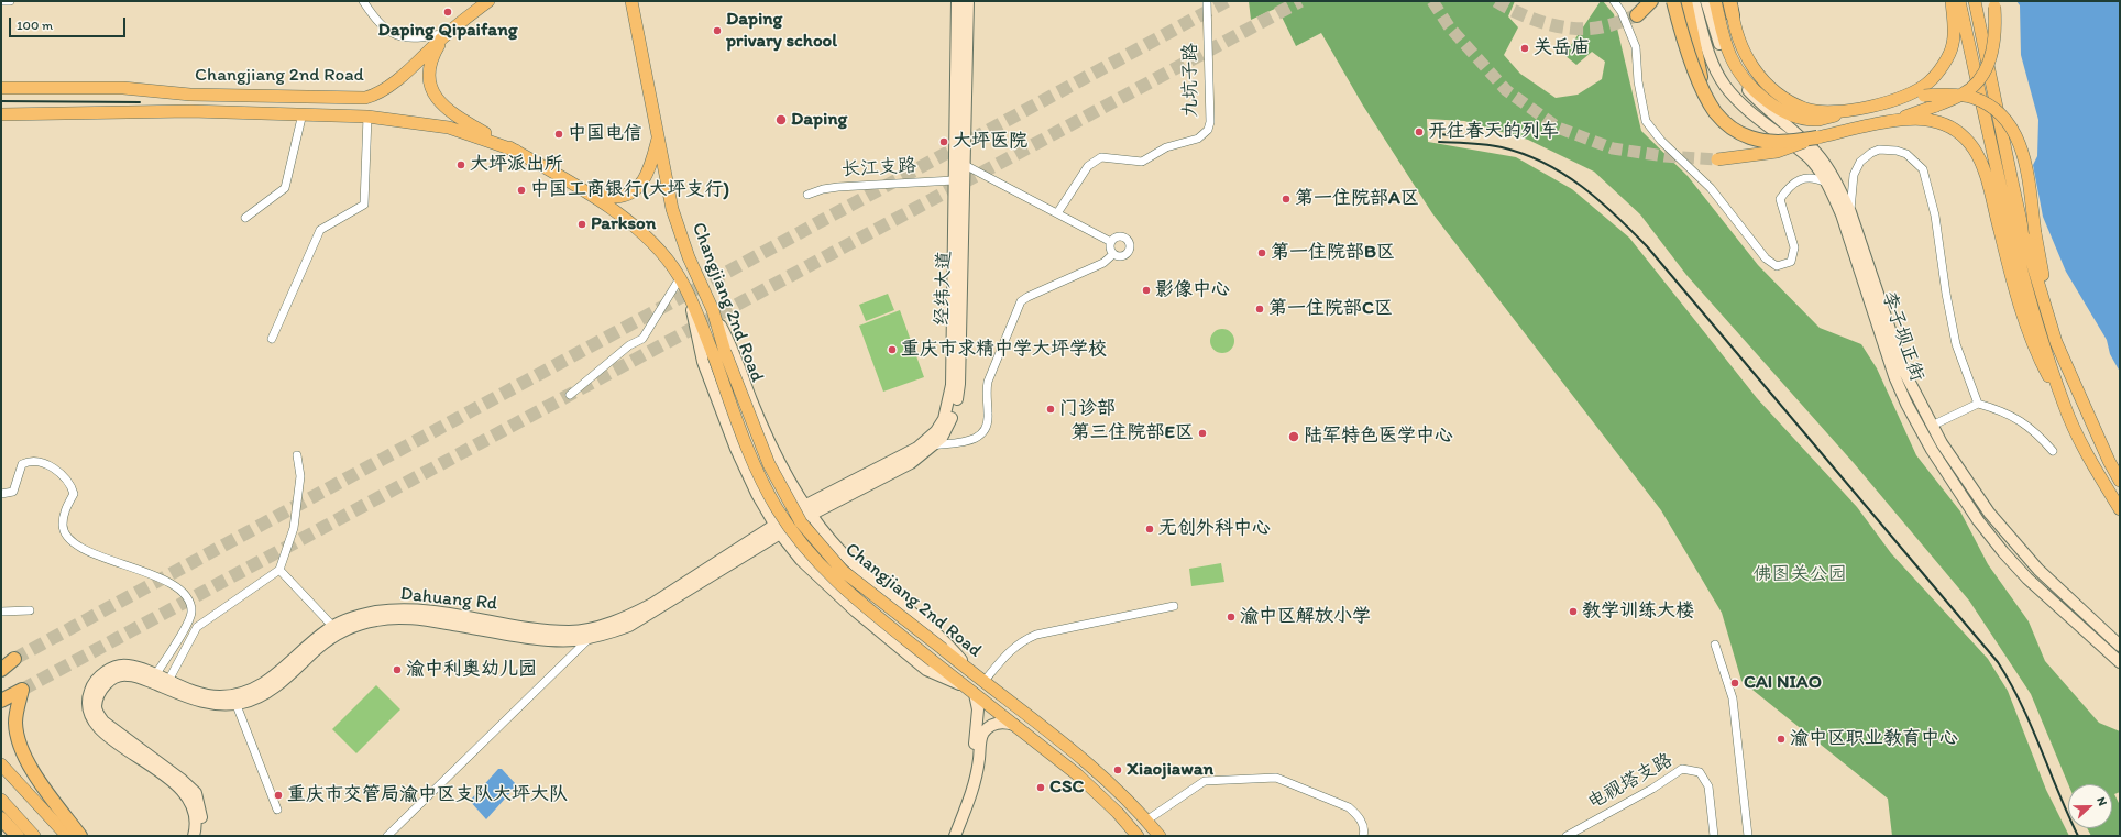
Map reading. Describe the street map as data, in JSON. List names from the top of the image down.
{
  "streets": {
    "main road": [
      "Changjiang 2nd Road",
      "经纬大道",
      "李子坝正街",
      "Dahuang Rd"
    ],
    "street": ["九坑子路", "长江支路", "电视塔支路"]
  },
  "crossings": [
    ["长江支路", "经纬大道"],
    ["经纬大道", "Dahuang Rd"]
  ],
  "parks": ["佛图关公园"],
  "places": [
    "Daping Qipaifang",
    "Daping privary school",
    "关岳庙",
    "Daping",
    "开往春天的列车",
    "中国电信",
    "大坪医院",
    "大坪派出所",
    "中国工商银行(大坪支行)",
    "第一住院部A区",
    "Parkson",
    "第一住院部B区",
    "影像中心",
    "第一住院部C区",
    "重庆市求精中学大坪学校",
    "门诊部",
    "第三住院部E区",
    "陆军特色医学中心",
    "无创外科中心",
    "教学训练大楼",
    "渝中区解放小学",
    "渝中利奥幼儿园",
    "CAI NIAO",
    "渝中区职业教育中心",
    "Xiaojiawan",
    "CSC",
    "重庆市交管局渝中区支队大坪大队"
  ],
  "scale_bar": "100 m",
  "north": "right"
}
